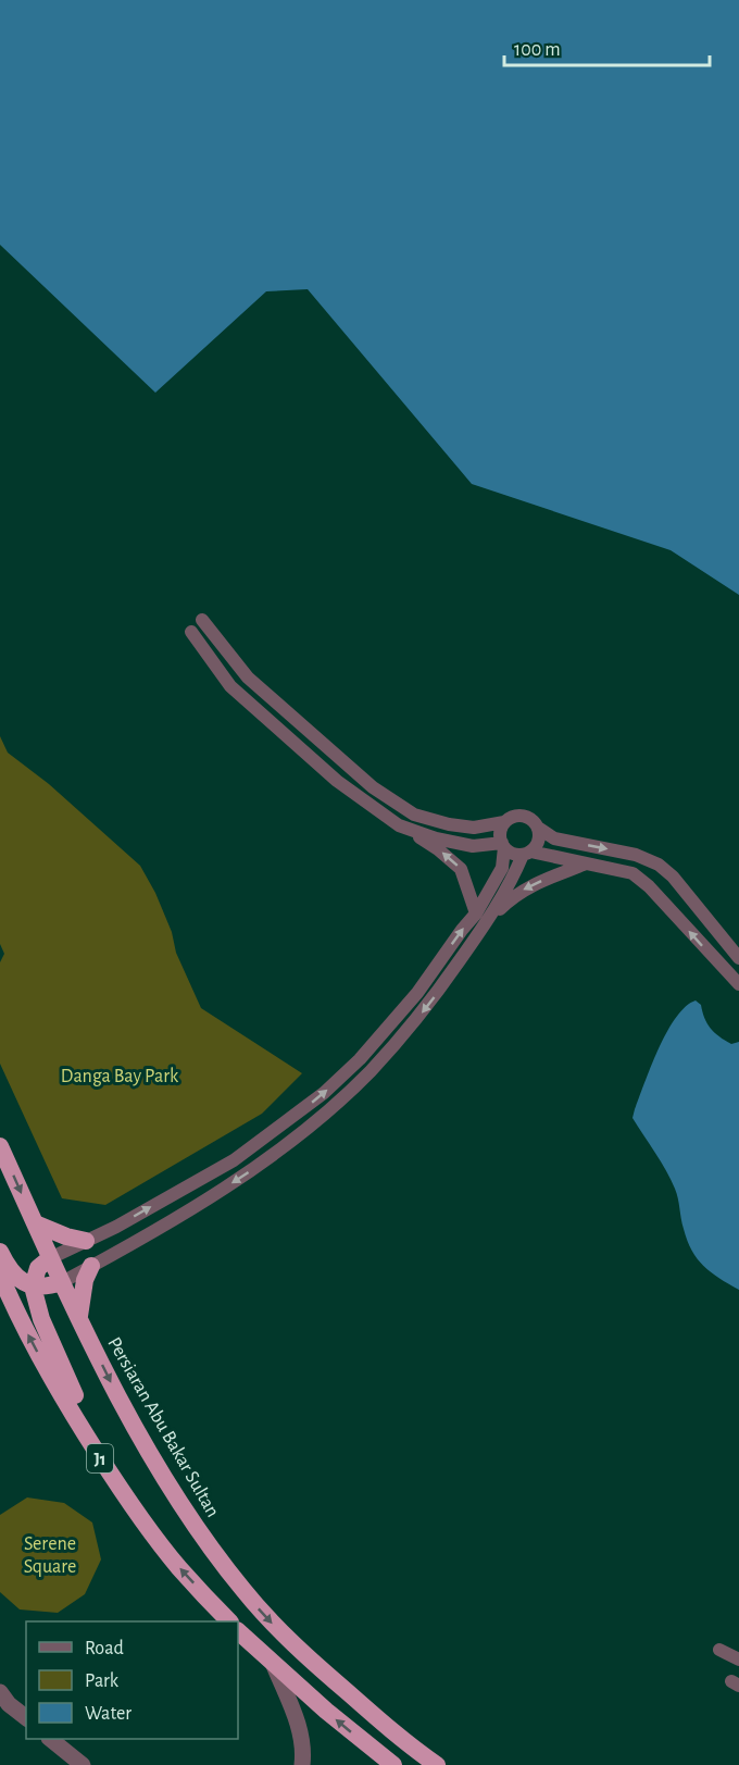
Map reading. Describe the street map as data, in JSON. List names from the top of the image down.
{
  "streets": {
    "highway": ["Persiaran Abu Bakar Sultan", "J1"]
  },
  "parks": ["Danga Bay Park", "Serene Square"],
  "legend": ["Road", "Park", "Water"],
  "scale_bar": "100 m"
}
